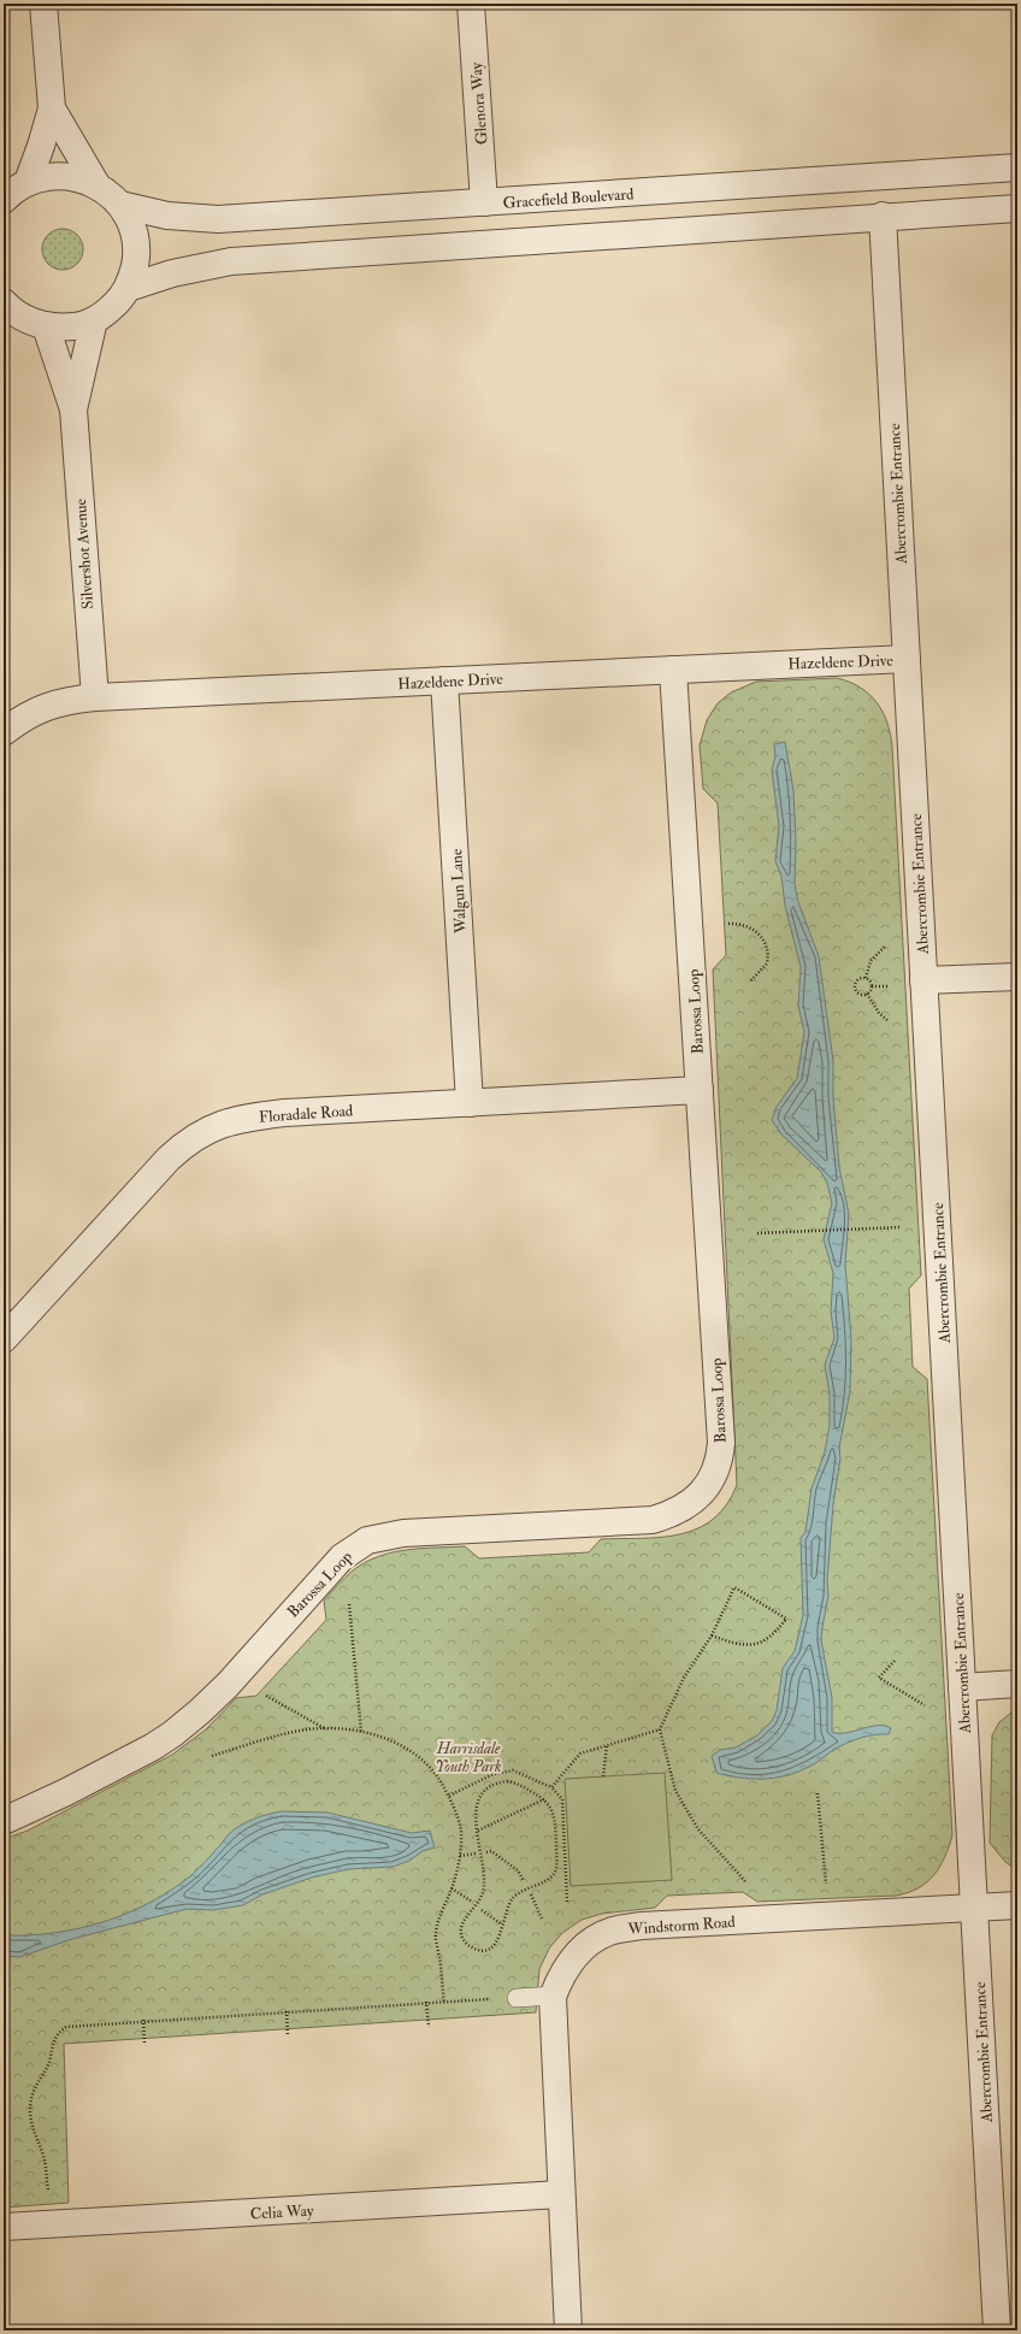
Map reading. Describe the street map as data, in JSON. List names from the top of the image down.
{
  "streets": {
    "street": [
      "Glenora Way",
      "Gracefield Boulevard",
      "Abercrombie Entrance",
      "Silvershot Avenue",
      "Hazeldene Drive",
      "Walgun Lane",
      "Barossa Loop",
      "Floradale Road",
      "Windstorm Road",
      "Celia Way"
    ]
  },
  "crossings": [
    ["Glenora Way", "Gracefield Boulevard"],
    ["Abercrombie Entrance", "Hazeldene Drive"],
    ["Abercrombie Entrance", "Windstorm Road"],
    ["Silvershot Avenue", "Hazeldene Drive"],
    ["Hazeldene Drive", "Walgun Lane"],
    ["Hazeldene Drive", "Barossa Loop"],
    ["Walgun Lane", "Floradale Road"],
    ["Barossa Loop", "Floradale Road"],
    ["Windstorm Road", "Celia Way"]
  ],
  "parks": ["Harrisdale Youth Park"]
}
